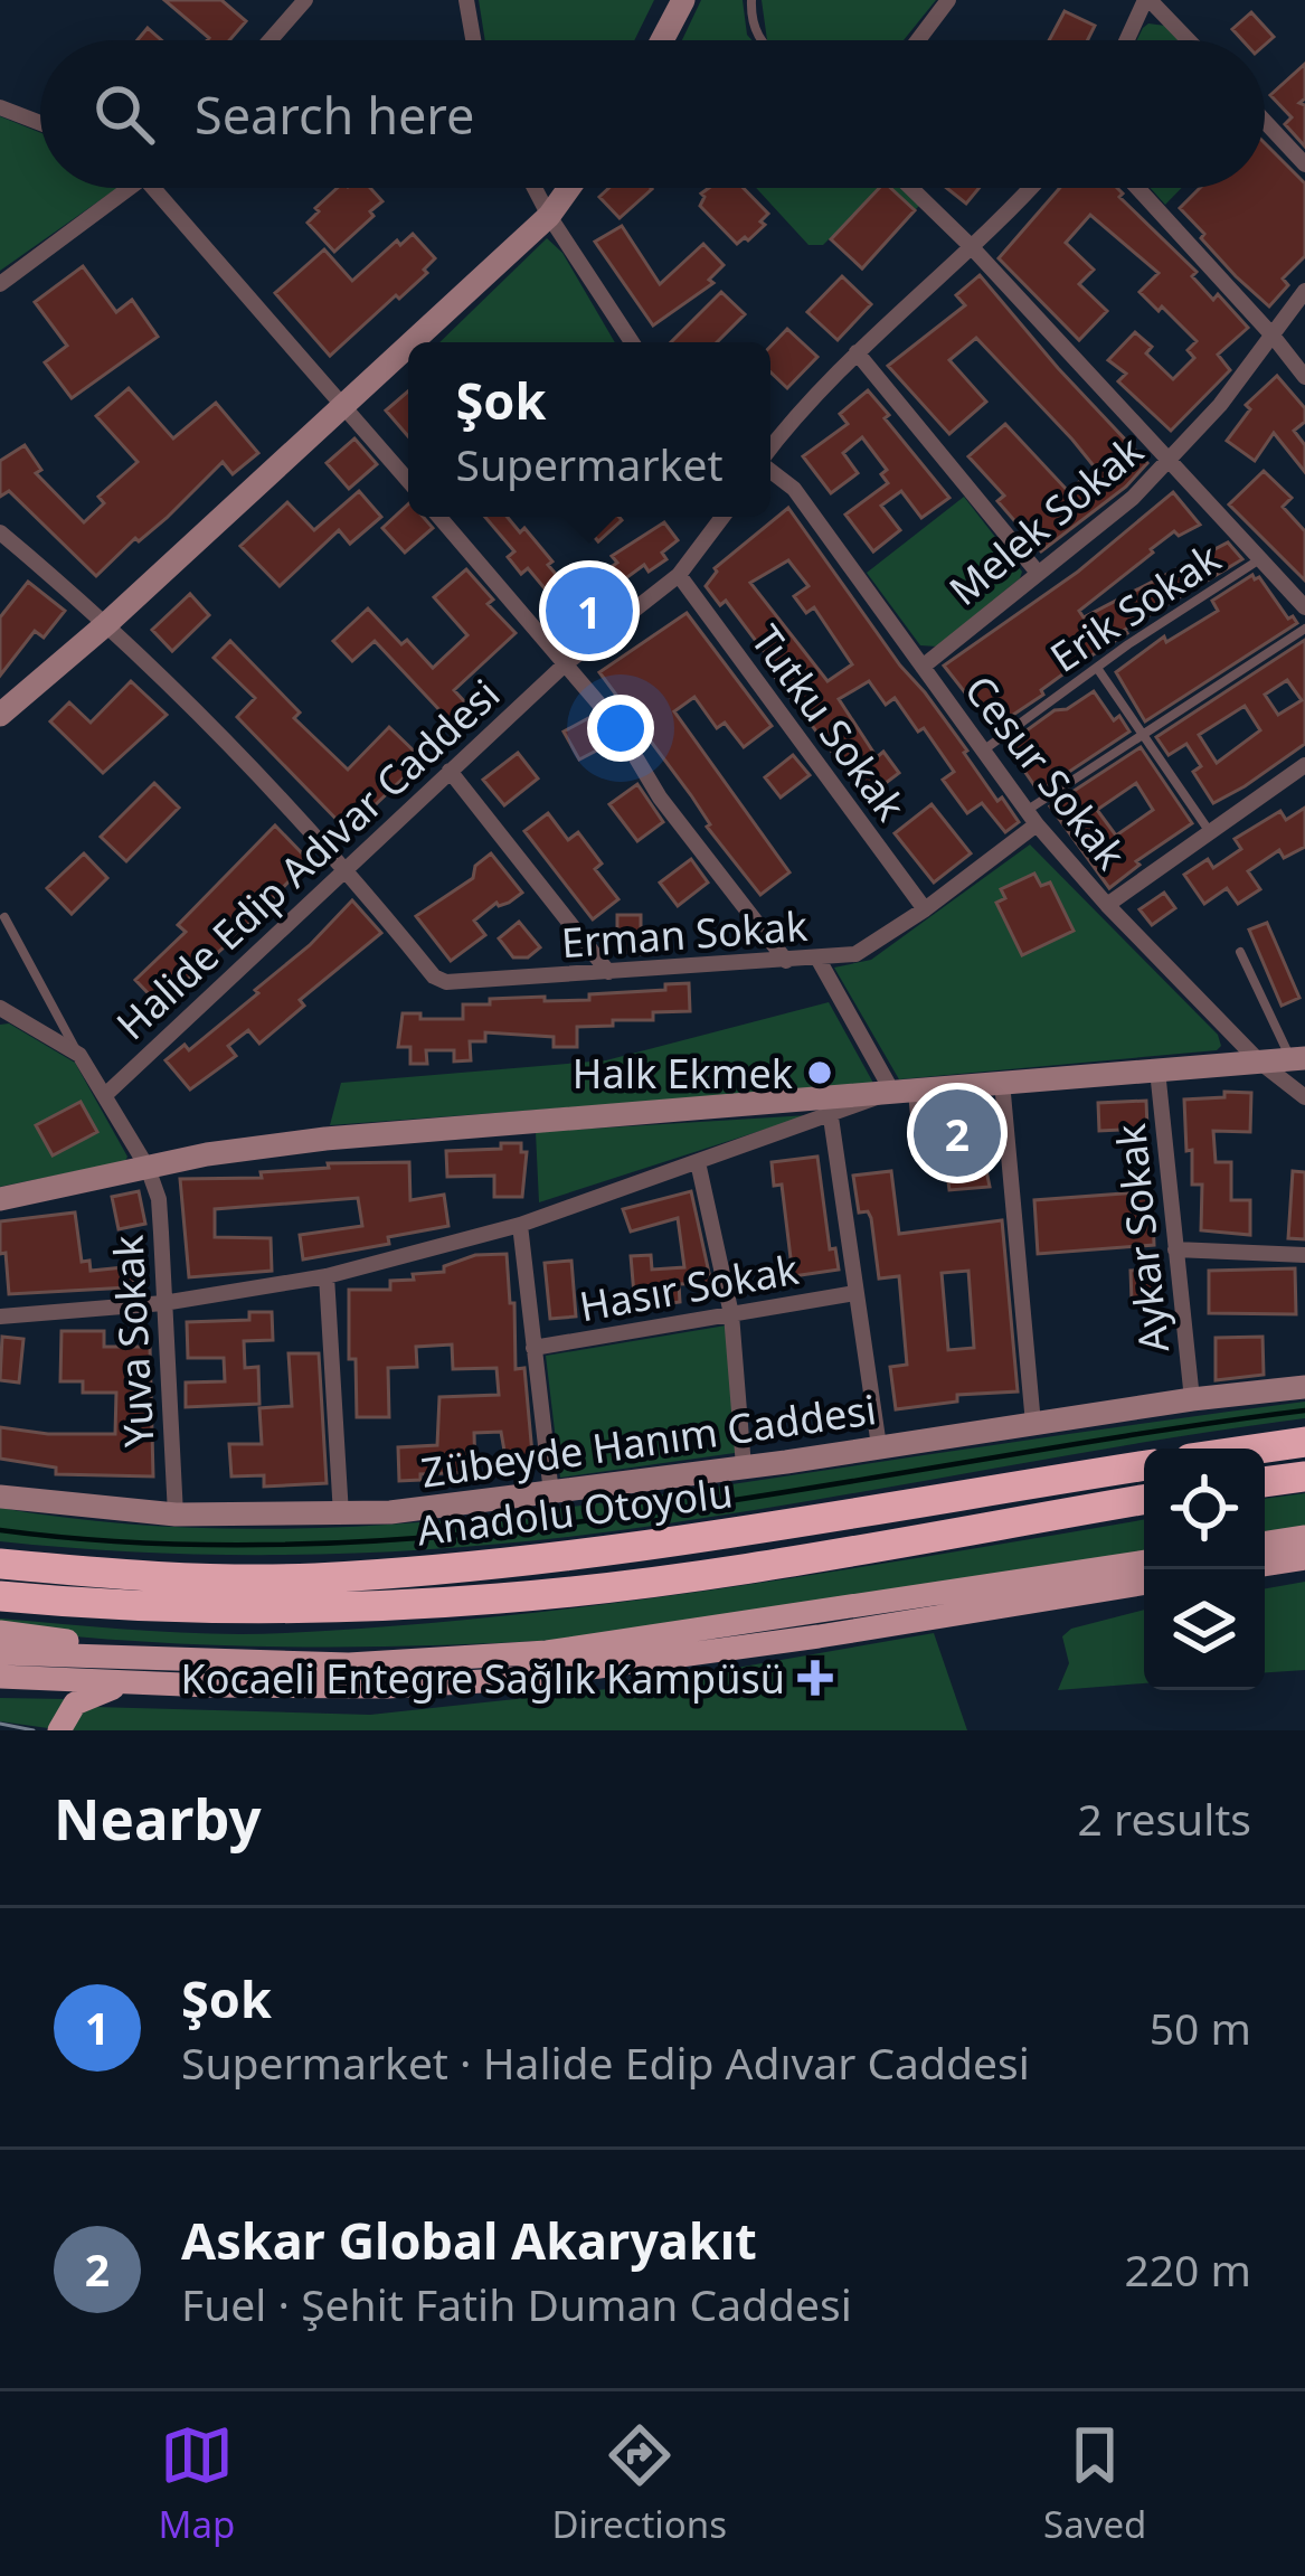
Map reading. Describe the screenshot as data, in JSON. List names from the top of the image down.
{
  "streets": {
    "highway": ["Anadolu Otoyolu"],
    "street": [
      "Melek Sokak",
      "Tutku Sokak",
      "Cesur Sokak",
      "Halide Edip Adıvar Caddesi",
      "Erman Sokak",
      "Aykar Sokak",
      "Hasır Sokak",
      "Yuva Sokak",
      "Zübeyde Hanım Caddesi"
    ],
    "lane": ["Erik Sokak"]
  },
  "crossings": [
    ["Melek Sokak", "Cesur Sokak"],
    ["Erik Sokak", "Cesur Sokak"],
    ["Tutku Sokak", "Halide Edip Adıvar Caddesi"],
    ["Tutku Sokak", "Erman Sokak"],
    ["Cesur Sokak", "Erman Sokak"],
    ["Halide Edip Adıvar Caddesi", "Erman Sokak"],
    ["Aykar Sokak", "Zübeyde Hanım Caddesi"],
    ["Yuva Sokak", "Zübeyde Hanım Caddesi"]
  ],
  "places": {
    "other": ["Halk Ekmek"],
    "health": ["Kocaeli Entegre Sağlık Kampüsü"]
  },
  "page": {
    "search": "Search here",
    "popup": ["Şok", "Supermarket"],
    "pins": ["1", "2"],
    "heading": ["Nearby", "2 results"],
    "list": [
      {
        "mark": "1",
        "name": "Şok",
        "note": "Supermarket · Halide Edip Adıvar Caddesi",
        "value": "50 m"
      },
      {
        "mark": "2",
        "name": "Askar Global Akaryakıt",
        "note": "Fuel · Şehit Fatih Duman Caddesi",
        "value": "220 m"
      }
    ],
    "nav": ["Map", "Directions", "Saved"]
  }
}
